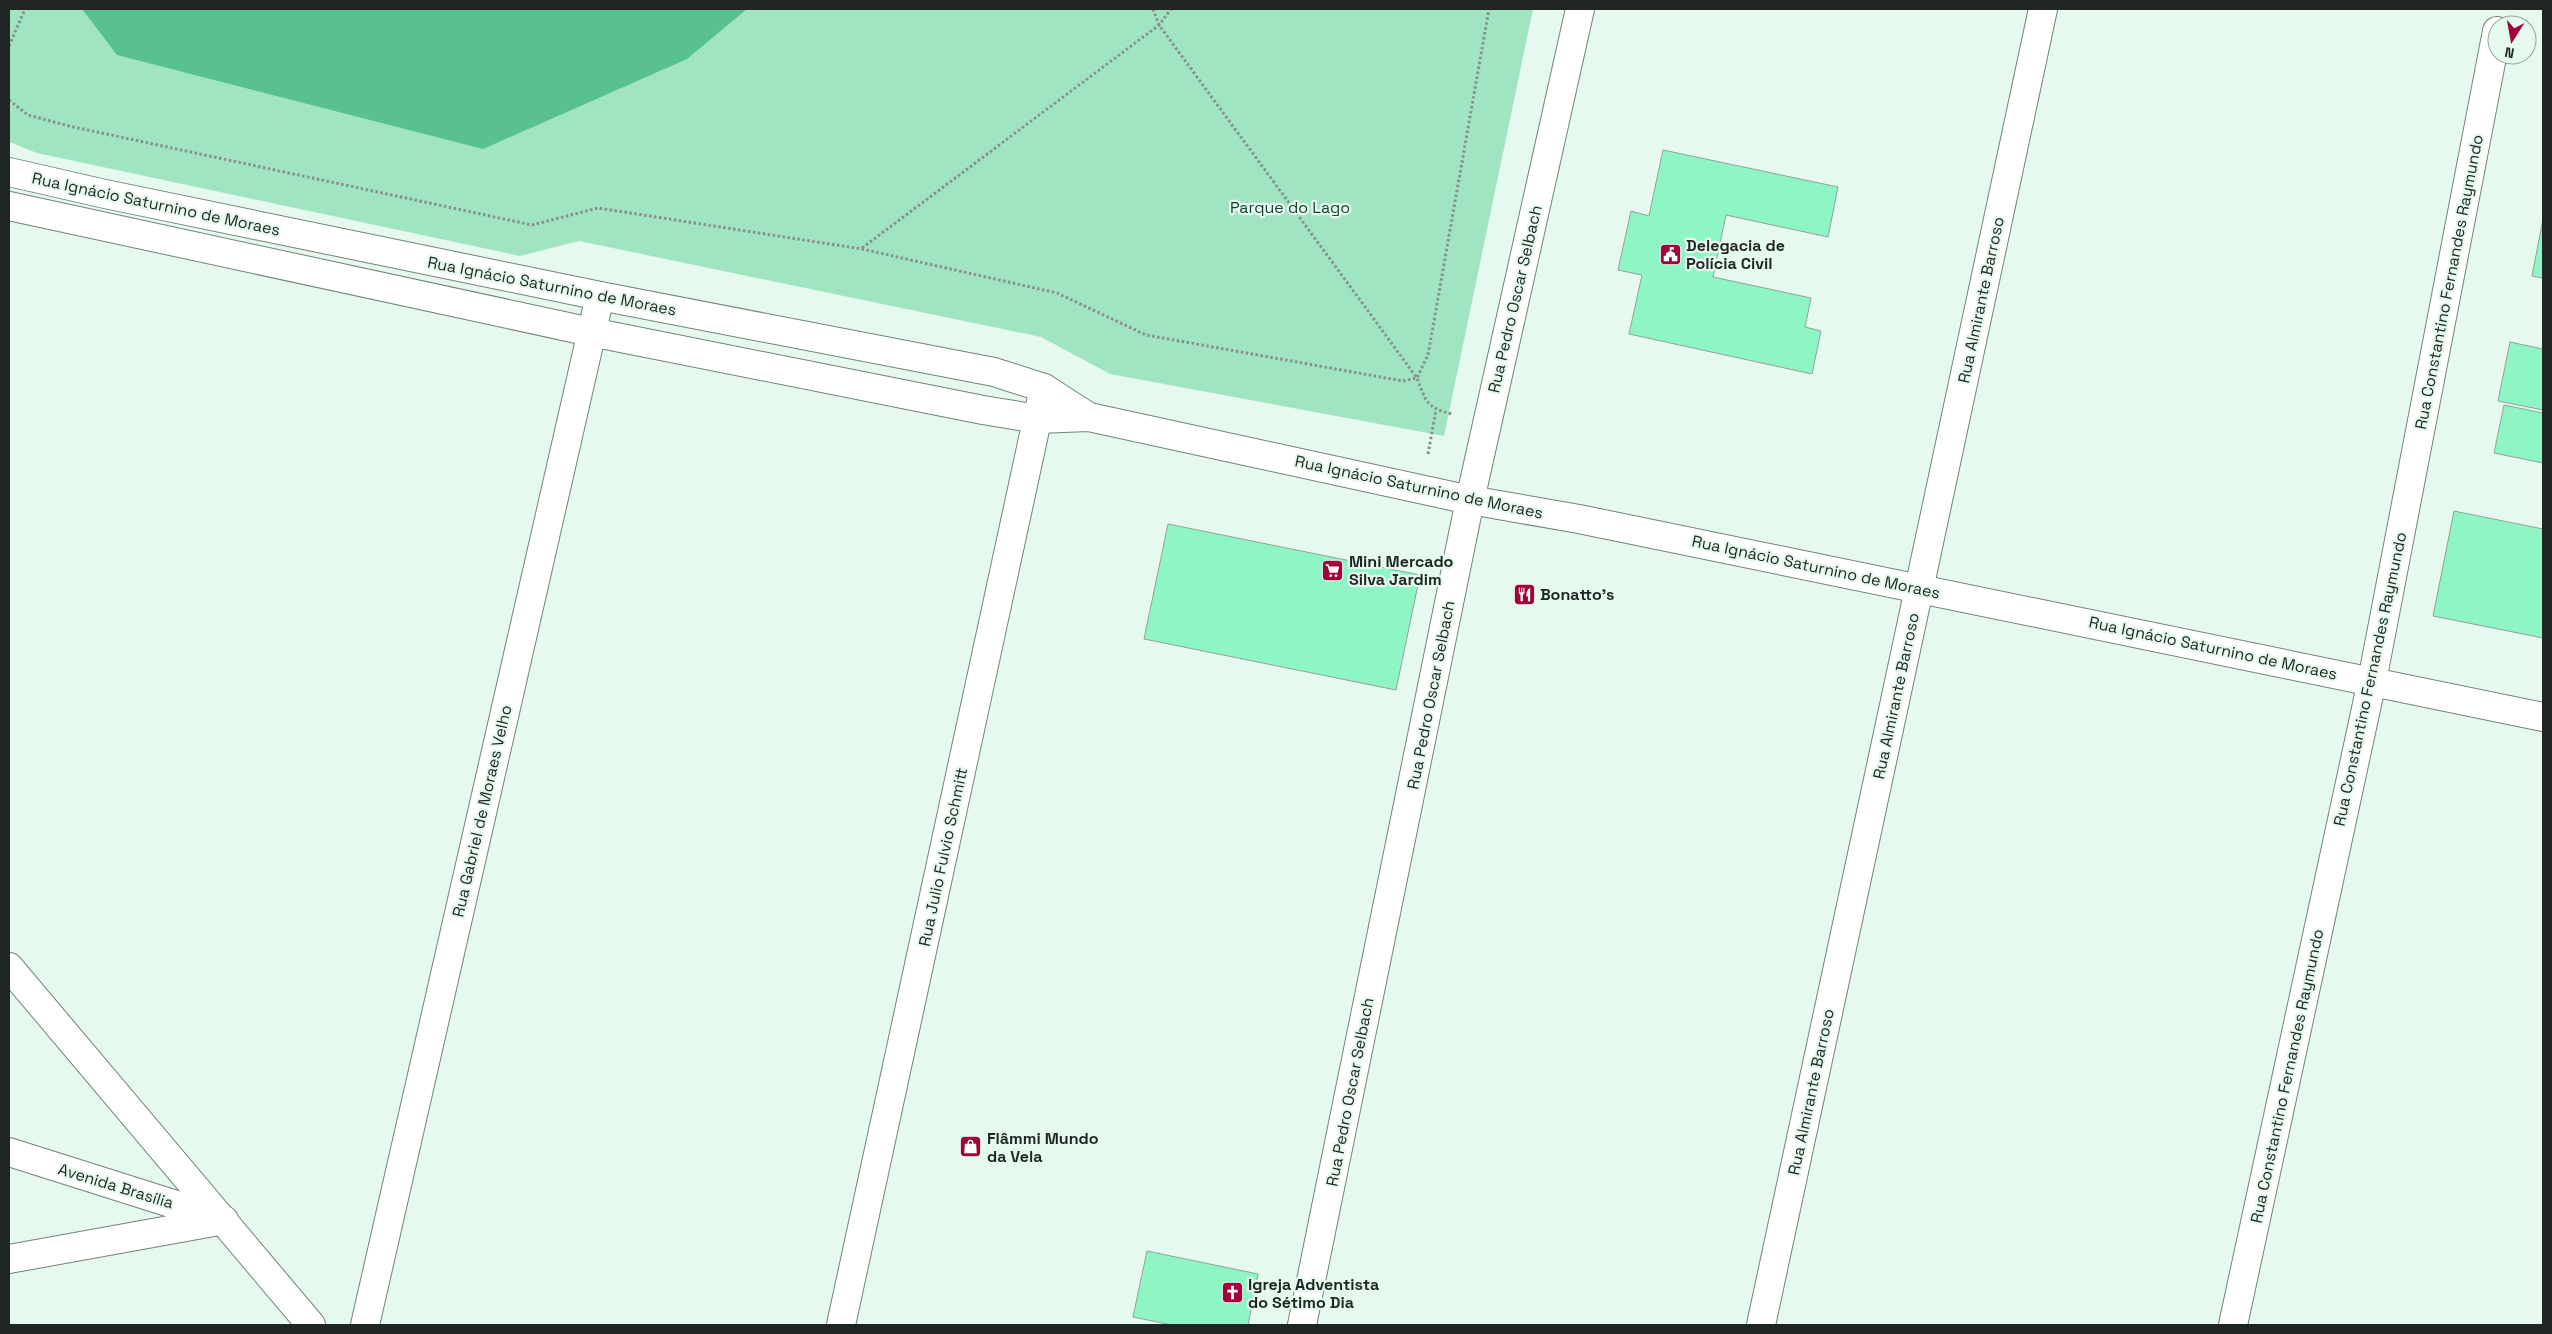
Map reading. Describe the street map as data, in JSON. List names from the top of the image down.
{
  "streets": {
    "street": [
      "Rua Ignácio Saturnino de Moraes",
      "Rua Constantino Fernandes Raymundo",
      "Rua Pedro Oscar Selbach",
      "Rua Almirante Barroso",
      "Rua Gabriel de Moraes Velho",
      "Rua Julio Fulvio Schmitt",
      "Avenida Brasília"
    ]
  },
  "crossings": [
    ["Rua Ignácio Saturnino de Moraes", "Rua Constantino Fernandes Raymundo"],
    ["Rua Ignácio Saturnino de Moraes", "Rua Pedro Oscar Selbach"],
    ["Rua Ignácio Saturnino de Moraes", "Rua Almirante Barroso"],
    ["Rua Ignácio Saturnino de Moraes", "Rua Gabriel de Moraes Velho"],
    ["Rua Ignácio Saturnino de Moraes", "Rua Julio Fulvio Schmitt"]
  ],
  "parks": ["Parque do Lago"],
  "places": {
    "public building": ["Delegacia de Polícia Civil"],
    "supermarket": ["Mini Mercado Silva Jardim"],
    "restaurant": ["Bonatto's"],
    "shop": ["Flâmmi Mundo da Vela"],
    "church": ["Igreja Adventista do Sétimo Dia"]
  },
  "north": "bottom"
}
